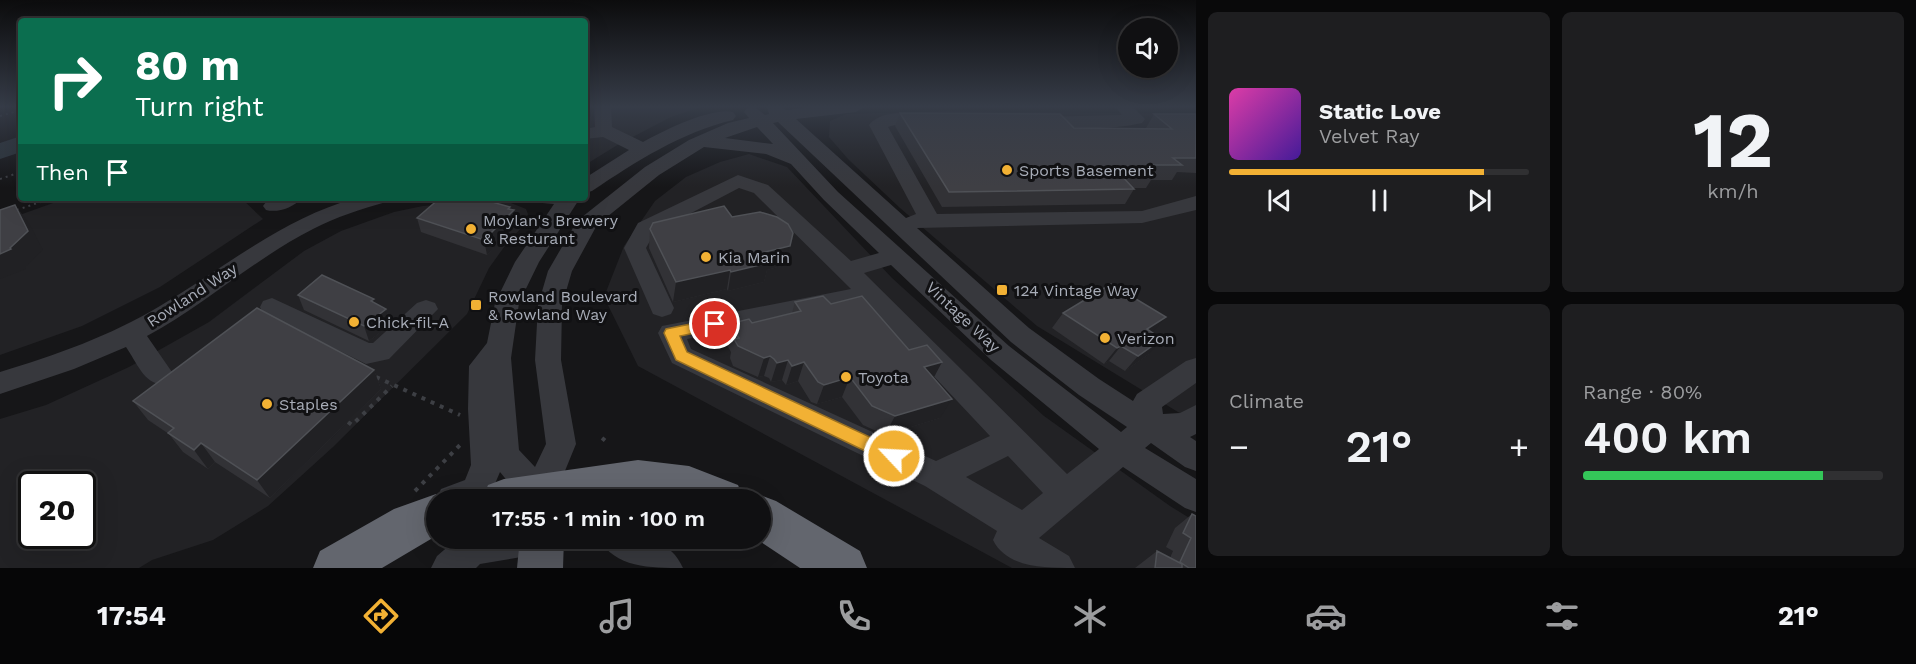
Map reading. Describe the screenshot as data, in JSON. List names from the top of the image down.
{
  "streets": {
    "street": ["Rowland Way", "Vintage Way"]
  },
  "places": {
    "other": [
      "Sports Basement",
      "Moylan's Brewery & Resturant",
      "Kia Marin",
      "Chick-fil-A",
      "Verizon",
      "Toyota",
      "Staples"
    ],
    "transit": ["124 Vintage Way", "Rowland Boulevard & Rowland Way"]
  },
  "page": {
    "tile": [
      ["12", "km/h"],
      "Climate",
      ["Range · 80%", "400 km"]
    ],
    "turn": ["80 m", "Turn right"],
    "song": ["Static Love", "Velvet Ray"],
    "then": "Then",
    "heat": ["−", "21°", "+"],
    "limit": "20",
    "trip": "17:55 · 1 min · 100 m",
    "tabs": ["17:54", "21°"]
  }
}
